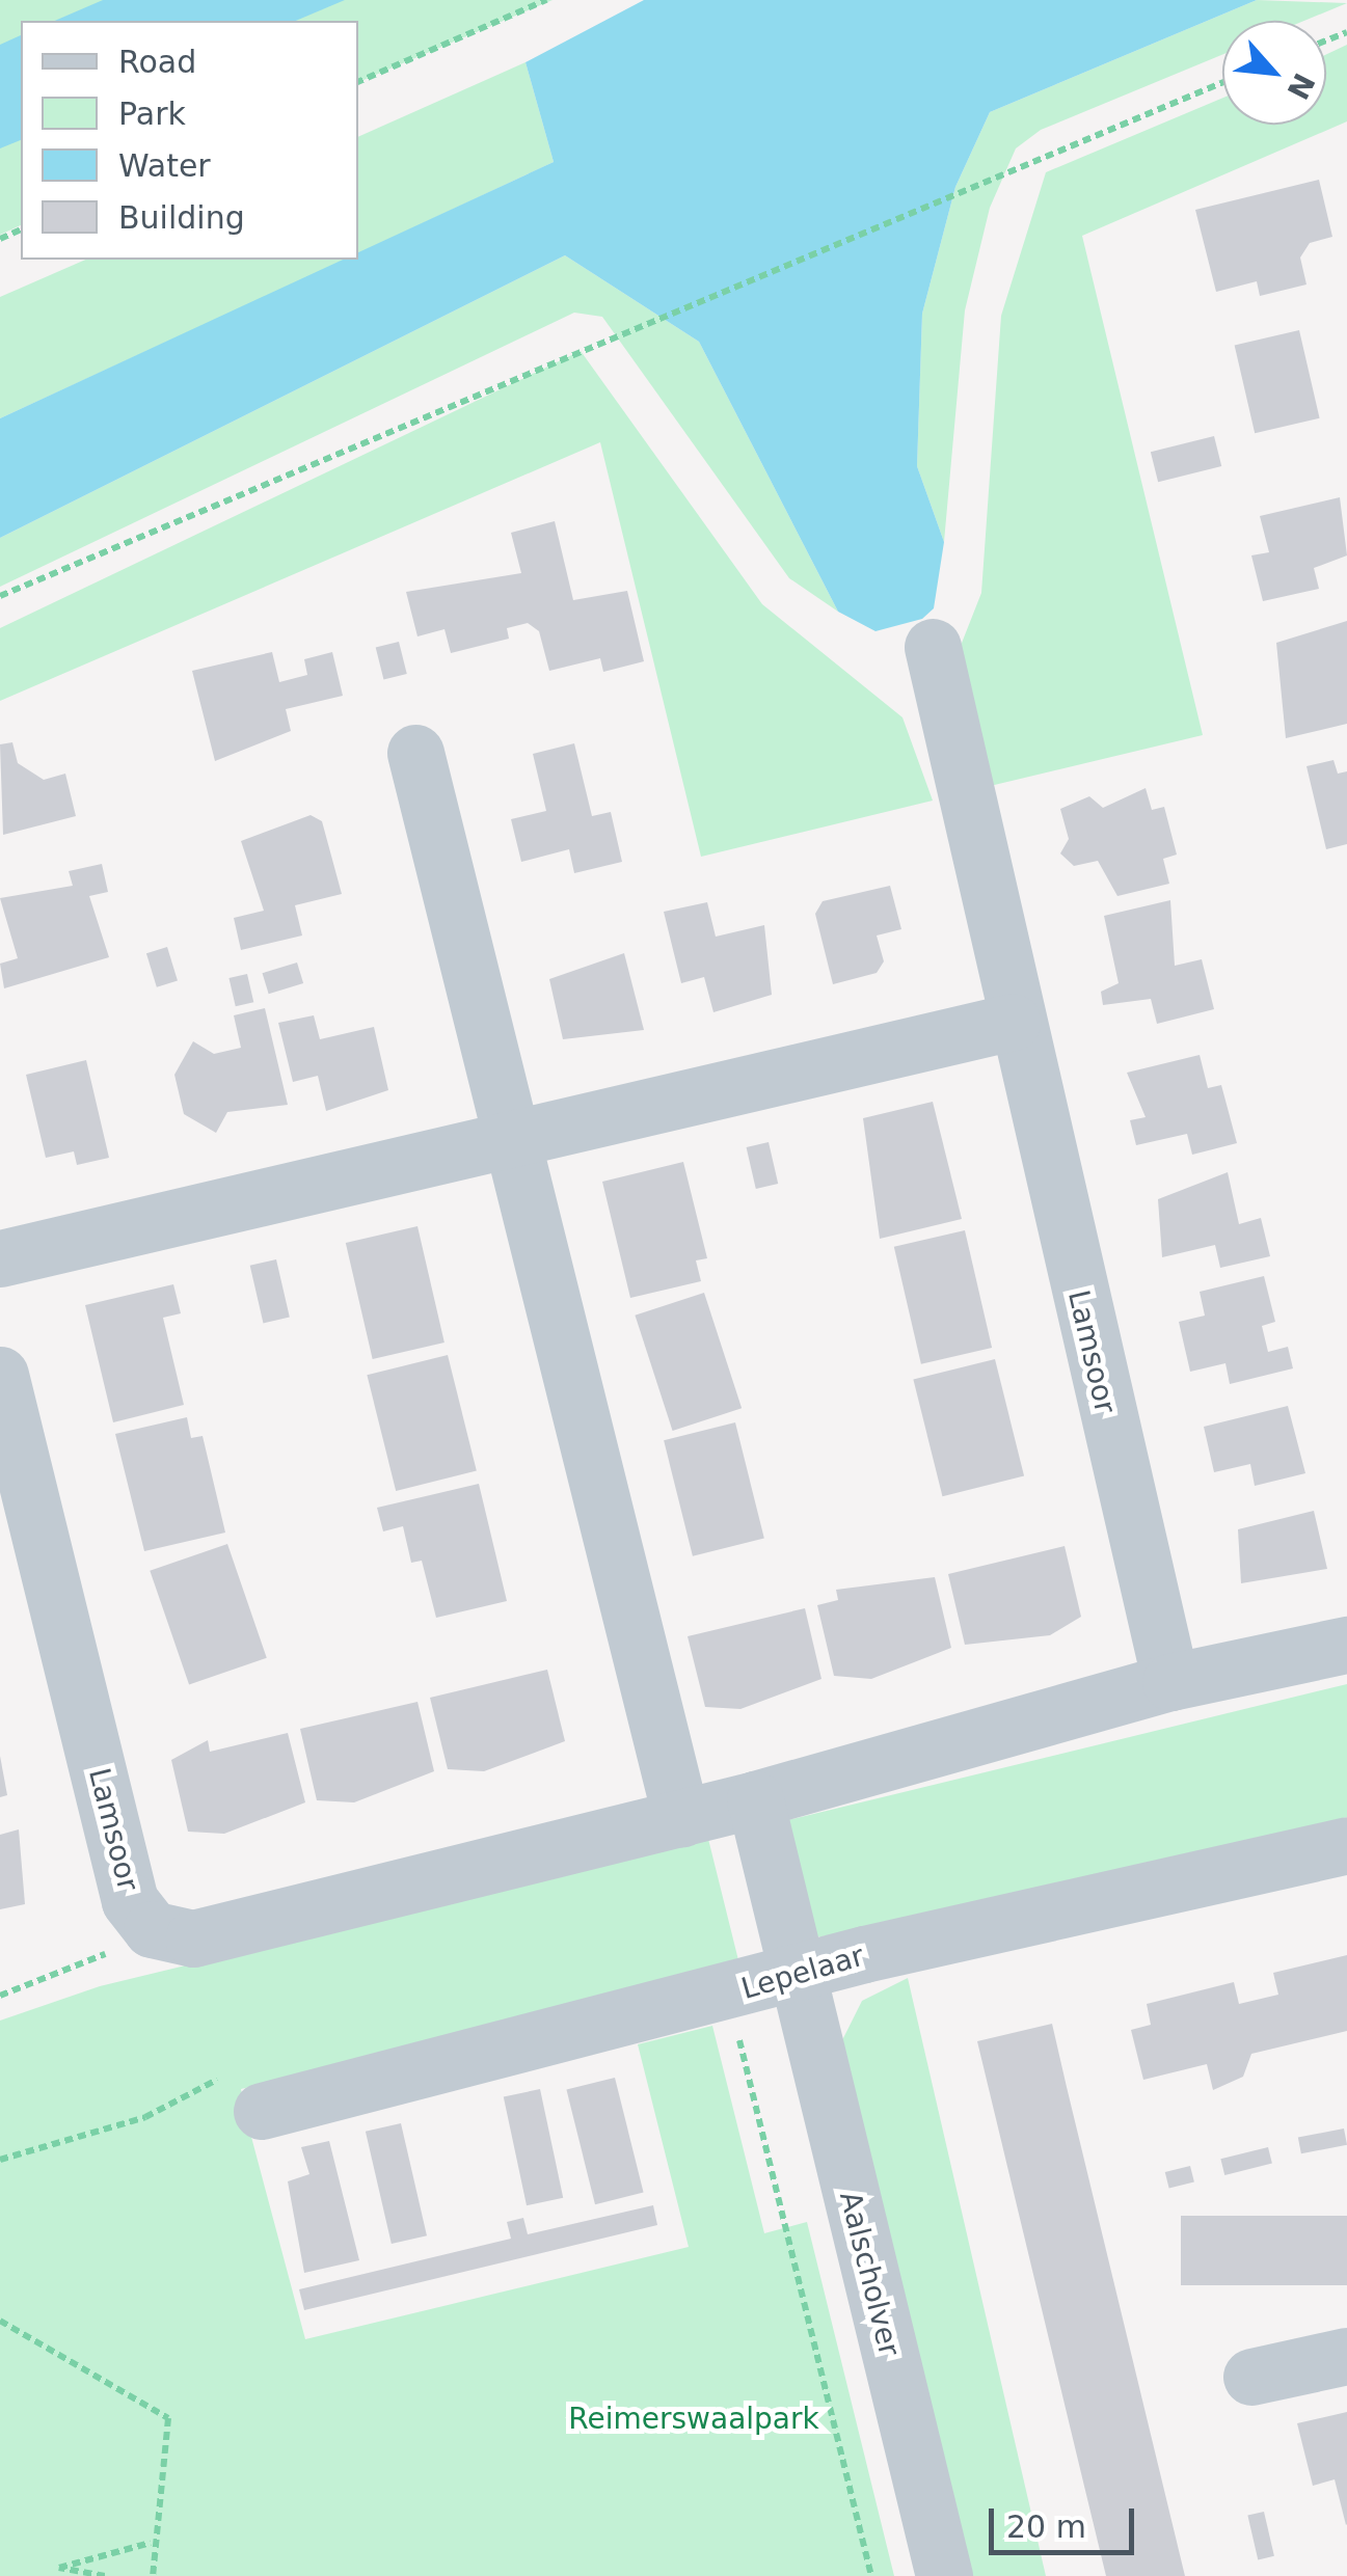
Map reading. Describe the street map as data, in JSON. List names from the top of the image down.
{
  "streets": {
    "street": ["Lamsoor", "Lepelaar", "Aalscholver"]
  },
  "crossings": [
    ["Lepelaar", "Aalscholver"]
  ],
  "parks": ["Reimerswaalpark"],
  "legend": [
    "Road",
    "Park",
    "Water",
    "Building"
  ],
  "scale_bar": "20 m",
  "north": "bottom right"
}
